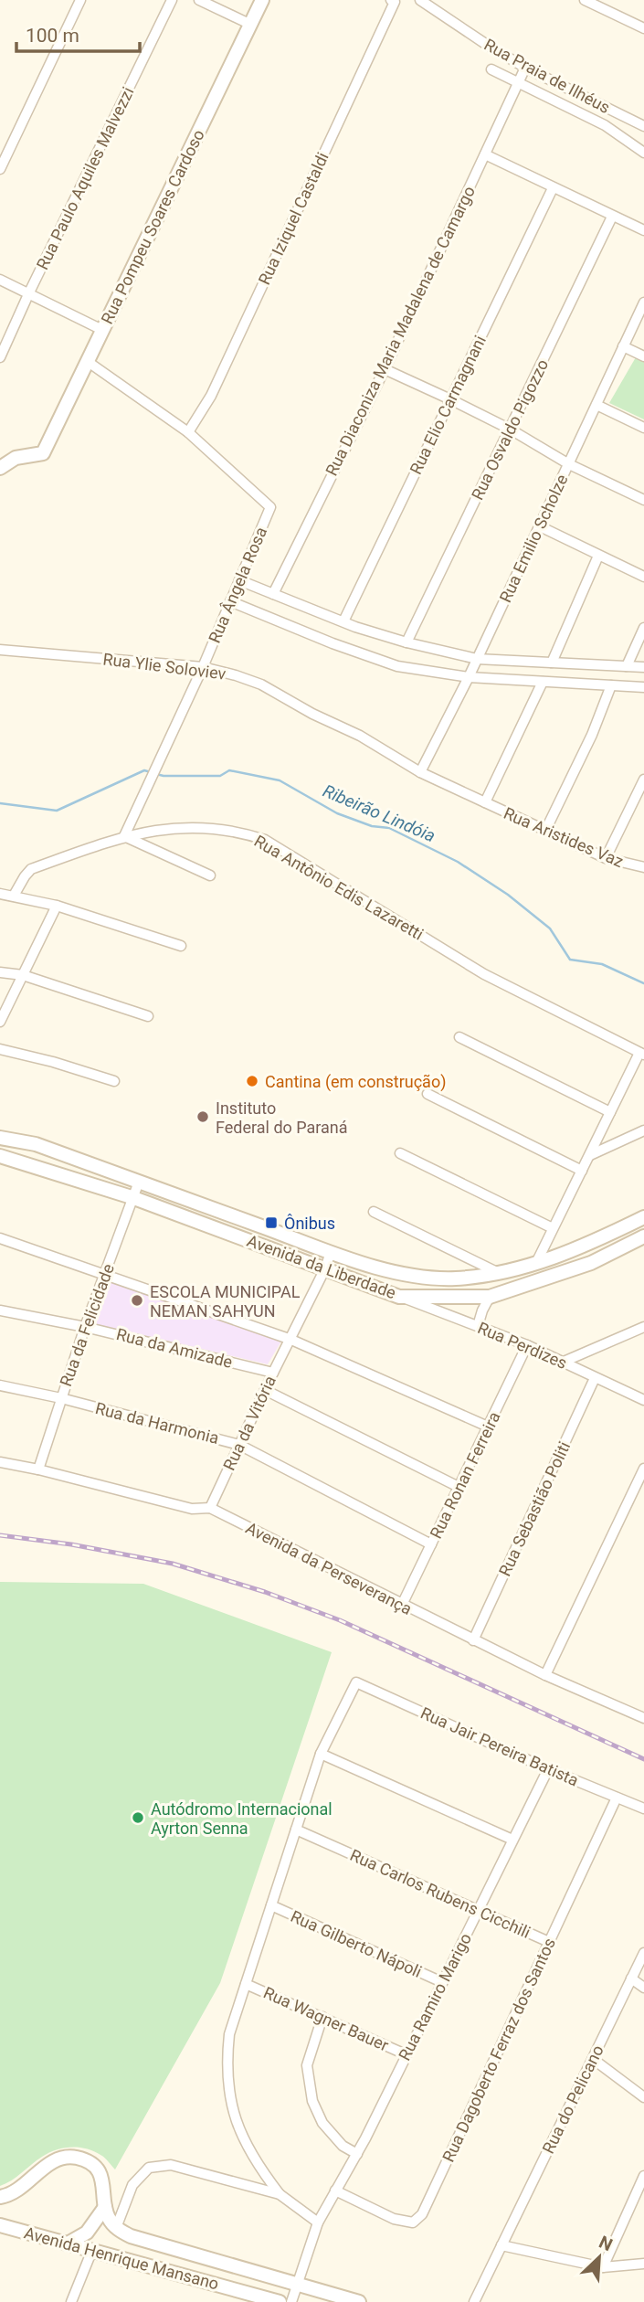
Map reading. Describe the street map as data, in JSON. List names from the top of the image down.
{
  "streets": {
    "street": [
      "Rua Praia de Ilhéus",
      "Rua Paulo Aquiles Malvezzi",
      "Rua Iziquel Castaldi",
      "Rua Pompeu Soares Cardoso",
      "Rua Diaconiza Maria Madalena de Camargo",
      "Rua Elio Carmagnani",
      "Rua Osvaldo Pigozzo",
      "Rua Emilio Scholze",
      "Rua Ângela Rosa",
      "Rua Ylie Soloviev",
      "Rua Aristides Vaz",
      "Rua Antônio Edis Lazaretti",
      "Avenida da Liberdade",
      "Rua da Felicidade",
      "Rua Perdizes",
      "Rua da Amizade",
      "Rua da Harmonia",
      "Rua da Vitória",
      "Rua Ronan Ferreira",
      "Rua Sebastião Politi",
      "Avenida da Perseverança",
      "Rua Jair Pereira Batista",
      "Rua Carlos Rubens Cicchili",
      "Rua Gilberto Nápoli",
      "Rua Ramiro Marigo",
      "Rua Wagner Bauer",
      "Rua Dagoberto Ferraz dos Santos",
      "Rua do Pelicano",
      "Avenida Henrique Mansano"
    ]
  },
  "crossings": [
    ["Rua Praia de Ilhéus", "Rua Diaconiza Maria Madalena de Camargo"],
    ["Rua Iziquel Castaldi", "Rua Ângela Rosa"],
    ["Rua Emilio Scholze", "Rua Ylie Soloviev"],
    ["Rua Ângela Rosa", "Rua Ylie Soloviev"],
    ["Rua Ângela Rosa", "Rua Antônio Edis Lazaretti"],
    ["Rua Ylie Soloviev", "Rua Aristides Vaz"],
    ["Avenida da Liberdade", "Rua da Felicidade"],
    ["Avenida da Liberdade", "Rua Perdizes"],
    ["Avenida da Liberdade", "Rua da Vitória"],
    ["Rua da Felicidade", "Rua da Amizade"],
    ["Rua da Felicidade", "Rua da Harmonia"],
    ["Rua da Felicidade", "Avenida da Perseverança"],
    ["Rua Perdizes", "Rua Ronan Ferreira"],
    ["Rua Perdizes", "Rua Sebastião Politi"],
    ["Rua da Amizade", "Rua da Vitória"],
    ["Rua da Harmonia", "Rua da Vitória"],
    ["Rua da Harmonia", "Rua Ronan Ferreira"],
    ["Rua da Vitória", "Avenida da Perseverança"],
    ["Rua Ronan Ferreira", "Avenida da Perseverança"],
    ["Rua Sebastião Politi", "Avenida da Perseverança"],
    ["Rua Jair Pereira Batista", "Rua Ramiro Marigo"],
    ["Rua Jair Pereira Batista", "Rua Dagoberto Ferraz dos Santos"],
    ["Rua Carlos Rubens Cicchili", "Rua Ramiro Marigo"],
    ["Rua Carlos Rubens Cicchili", "Rua Dagoberto Ferraz dos Santos"],
    ["Rua Gilberto Nápoli", "Rua Ramiro Marigo"],
    ["Rua Ramiro Marigo", "Rua Wagner Bauer"],
    ["Rua Ramiro Marigo", "Rua Dagoberto Ferraz dos Santos"],
    ["Rua Ramiro Marigo", "Avenida Henrique Mansano"]
  ],
  "water": ["Ribeirão Lindóia"],
  "places": {
    "other": [
      "Cantina (em construção)",
      "Instituto Federal do Paraná",
      "ESCOLA MUNICIPAL NEMAN SAHYUN",
      "Autódromo Internacional Ayrton Senna"
    ],
    "transit": ["Ônibus"]
  },
  "scale_bar": "100 m",
  "north": "top right"
}
